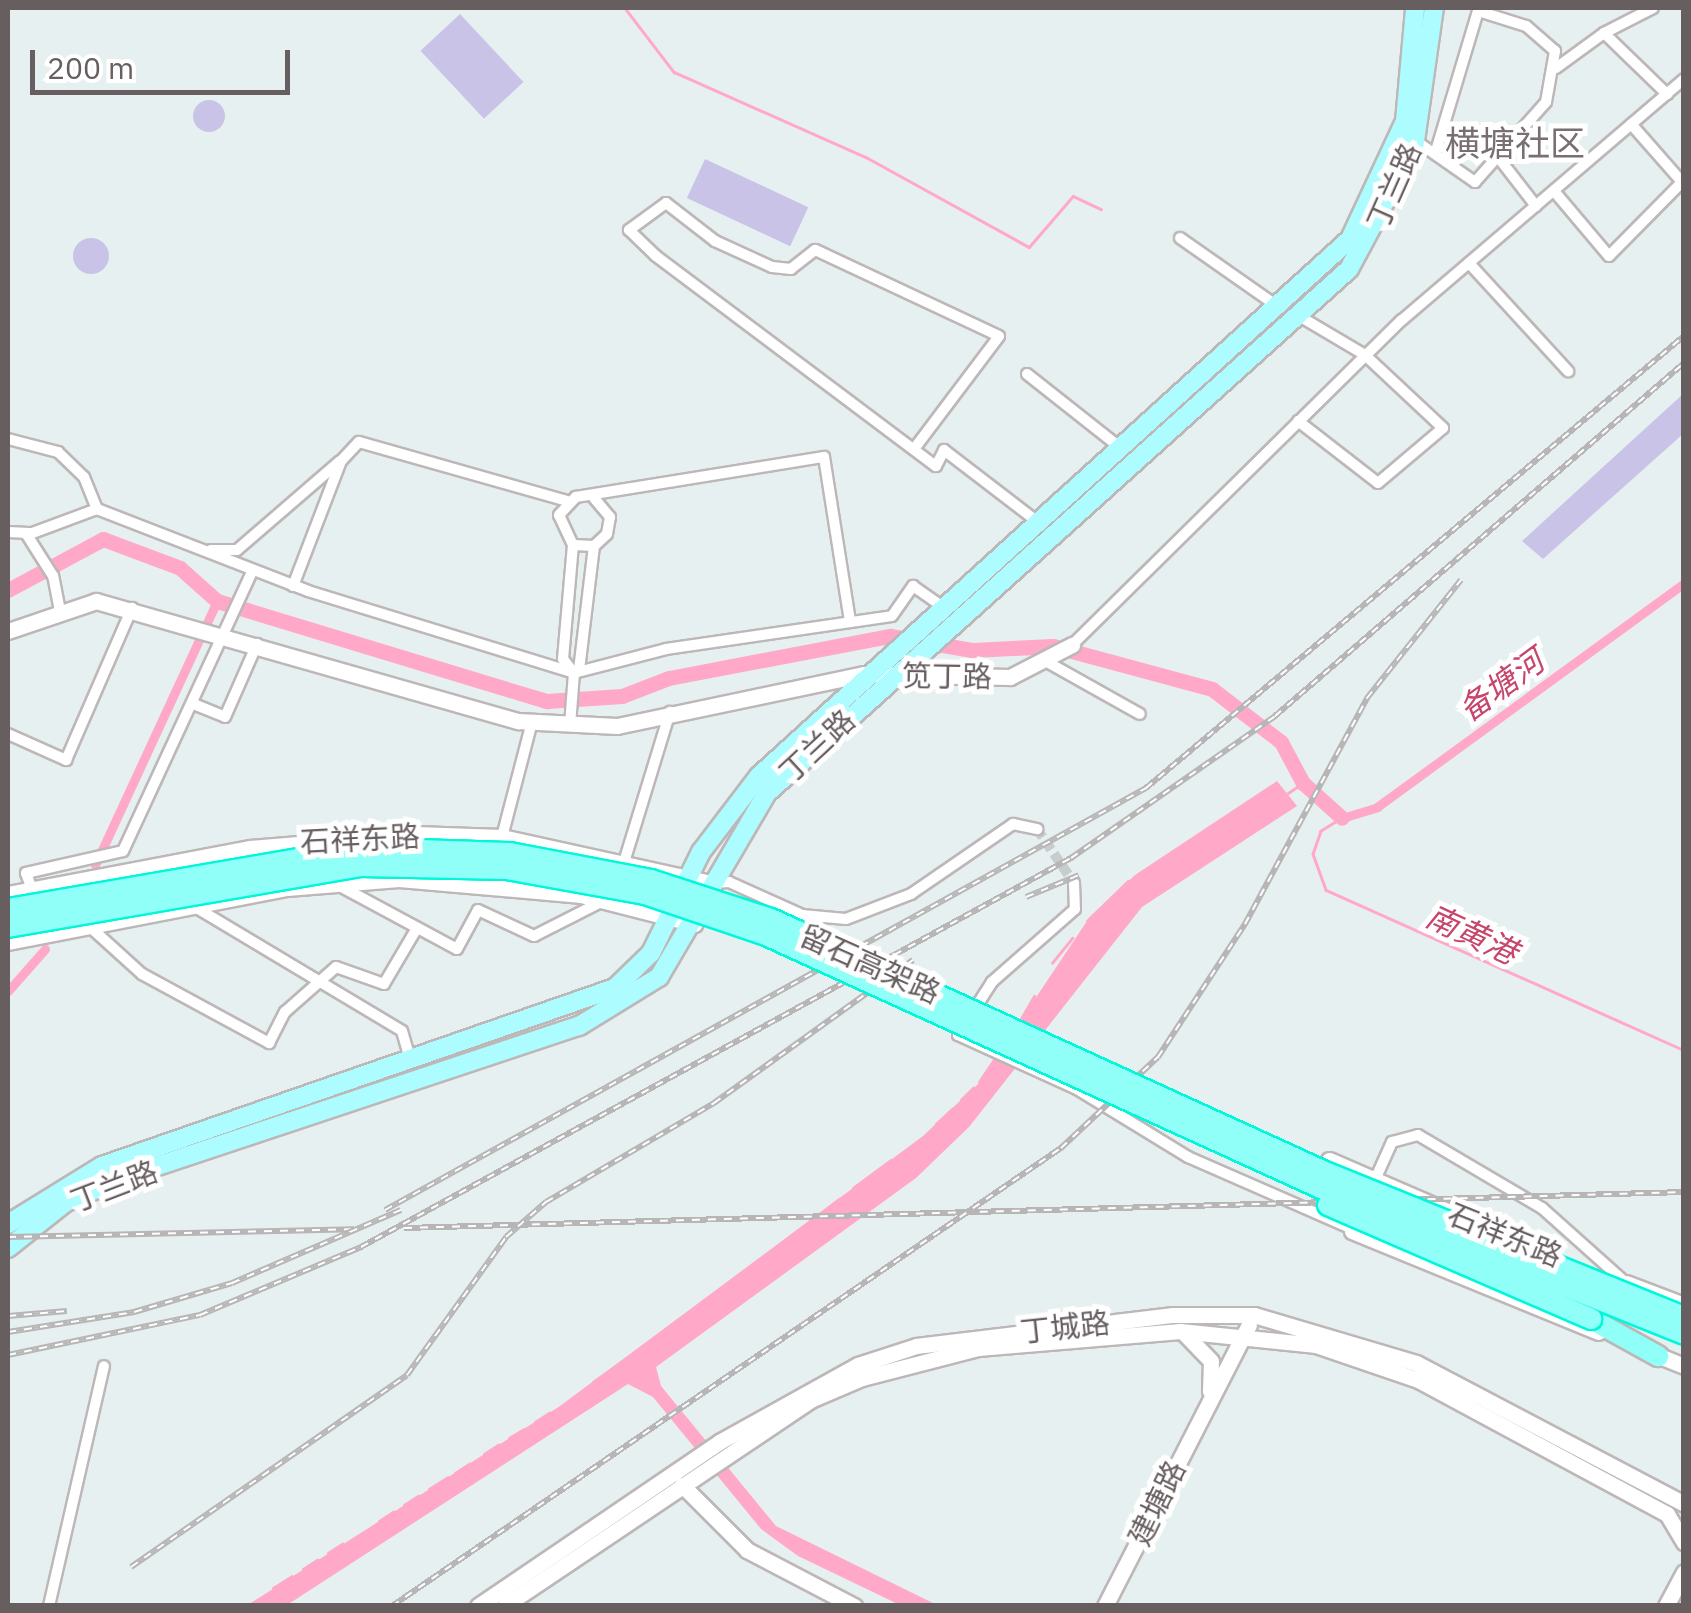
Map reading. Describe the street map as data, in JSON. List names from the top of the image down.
{
  "streets": {
    "highway": ["留石高架路"],
    "main road": [
      "丁兰路",
      "笕丁路",
      "石祥东路",
      "丁城路",
      "建塘路"
    ]
  },
  "crossings": [
    ["丁兰路", "笕丁路"],
    ["丁兰路", "石祥东路"],
    ["丁城路", "建塘路"]
  ],
  "districts": ["横塘社区"],
  "water": ["备塘河", "南黄港"],
  "scale_bar": "200 m"
}
